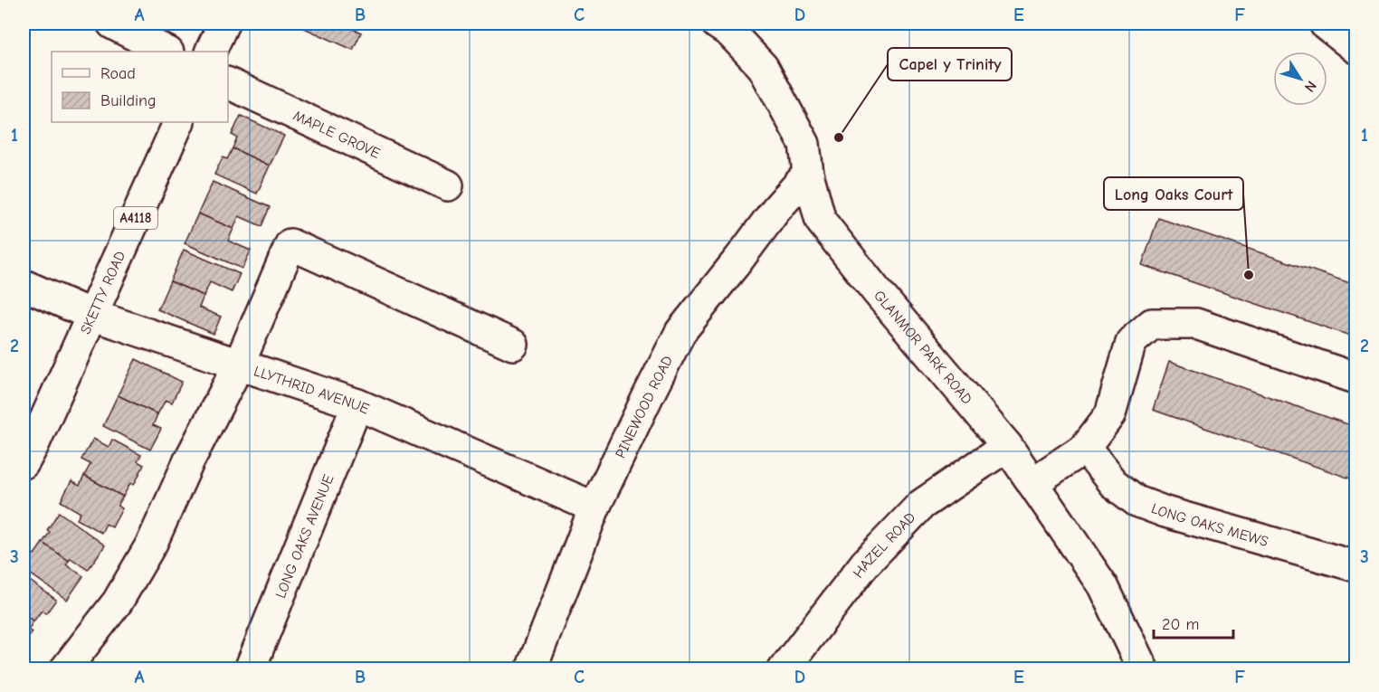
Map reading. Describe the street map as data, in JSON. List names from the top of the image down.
{
  "streets": {
    "street": [
      "MAPLE GROVE",
      "A4118",
      "SKETTY ROAD",
      "GLANMOR PARK ROAD",
      "LLYTHRID AVENUE",
      "PINEWOOD ROAD",
      "LONG OAKS MEWS",
      "LONG OAKS AVENUE",
      "HAZEL ROAD"
    ]
  },
  "crossings": [
    ["SKETTY ROAD", "LLYTHRID AVENUE"],
    ["GLANMOR PARK ROAD", "PINEWOOD ROAD"],
    ["GLANMOR PARK ROAD", "HAZEL ROAD"],
    ["LLYTHRID AVENUE", "PINEWOOD ROAD"],
    ["LLYTHRID AVENUE", "LONG OAKS AVENUE"]
  ],
  "places": ["Capel y Trinity", "Long Oaks Court"],
  "legend": ["Road", "Building"],
  "scale_bar": "20 m",
  "north": "bottom right",
  "grid": {
    "columns": [
      "A",
      "B",
      "C",
      "D",
      "E",
      "F"
    ],
    "rows": ["1", "2", "3"]
  }
}
